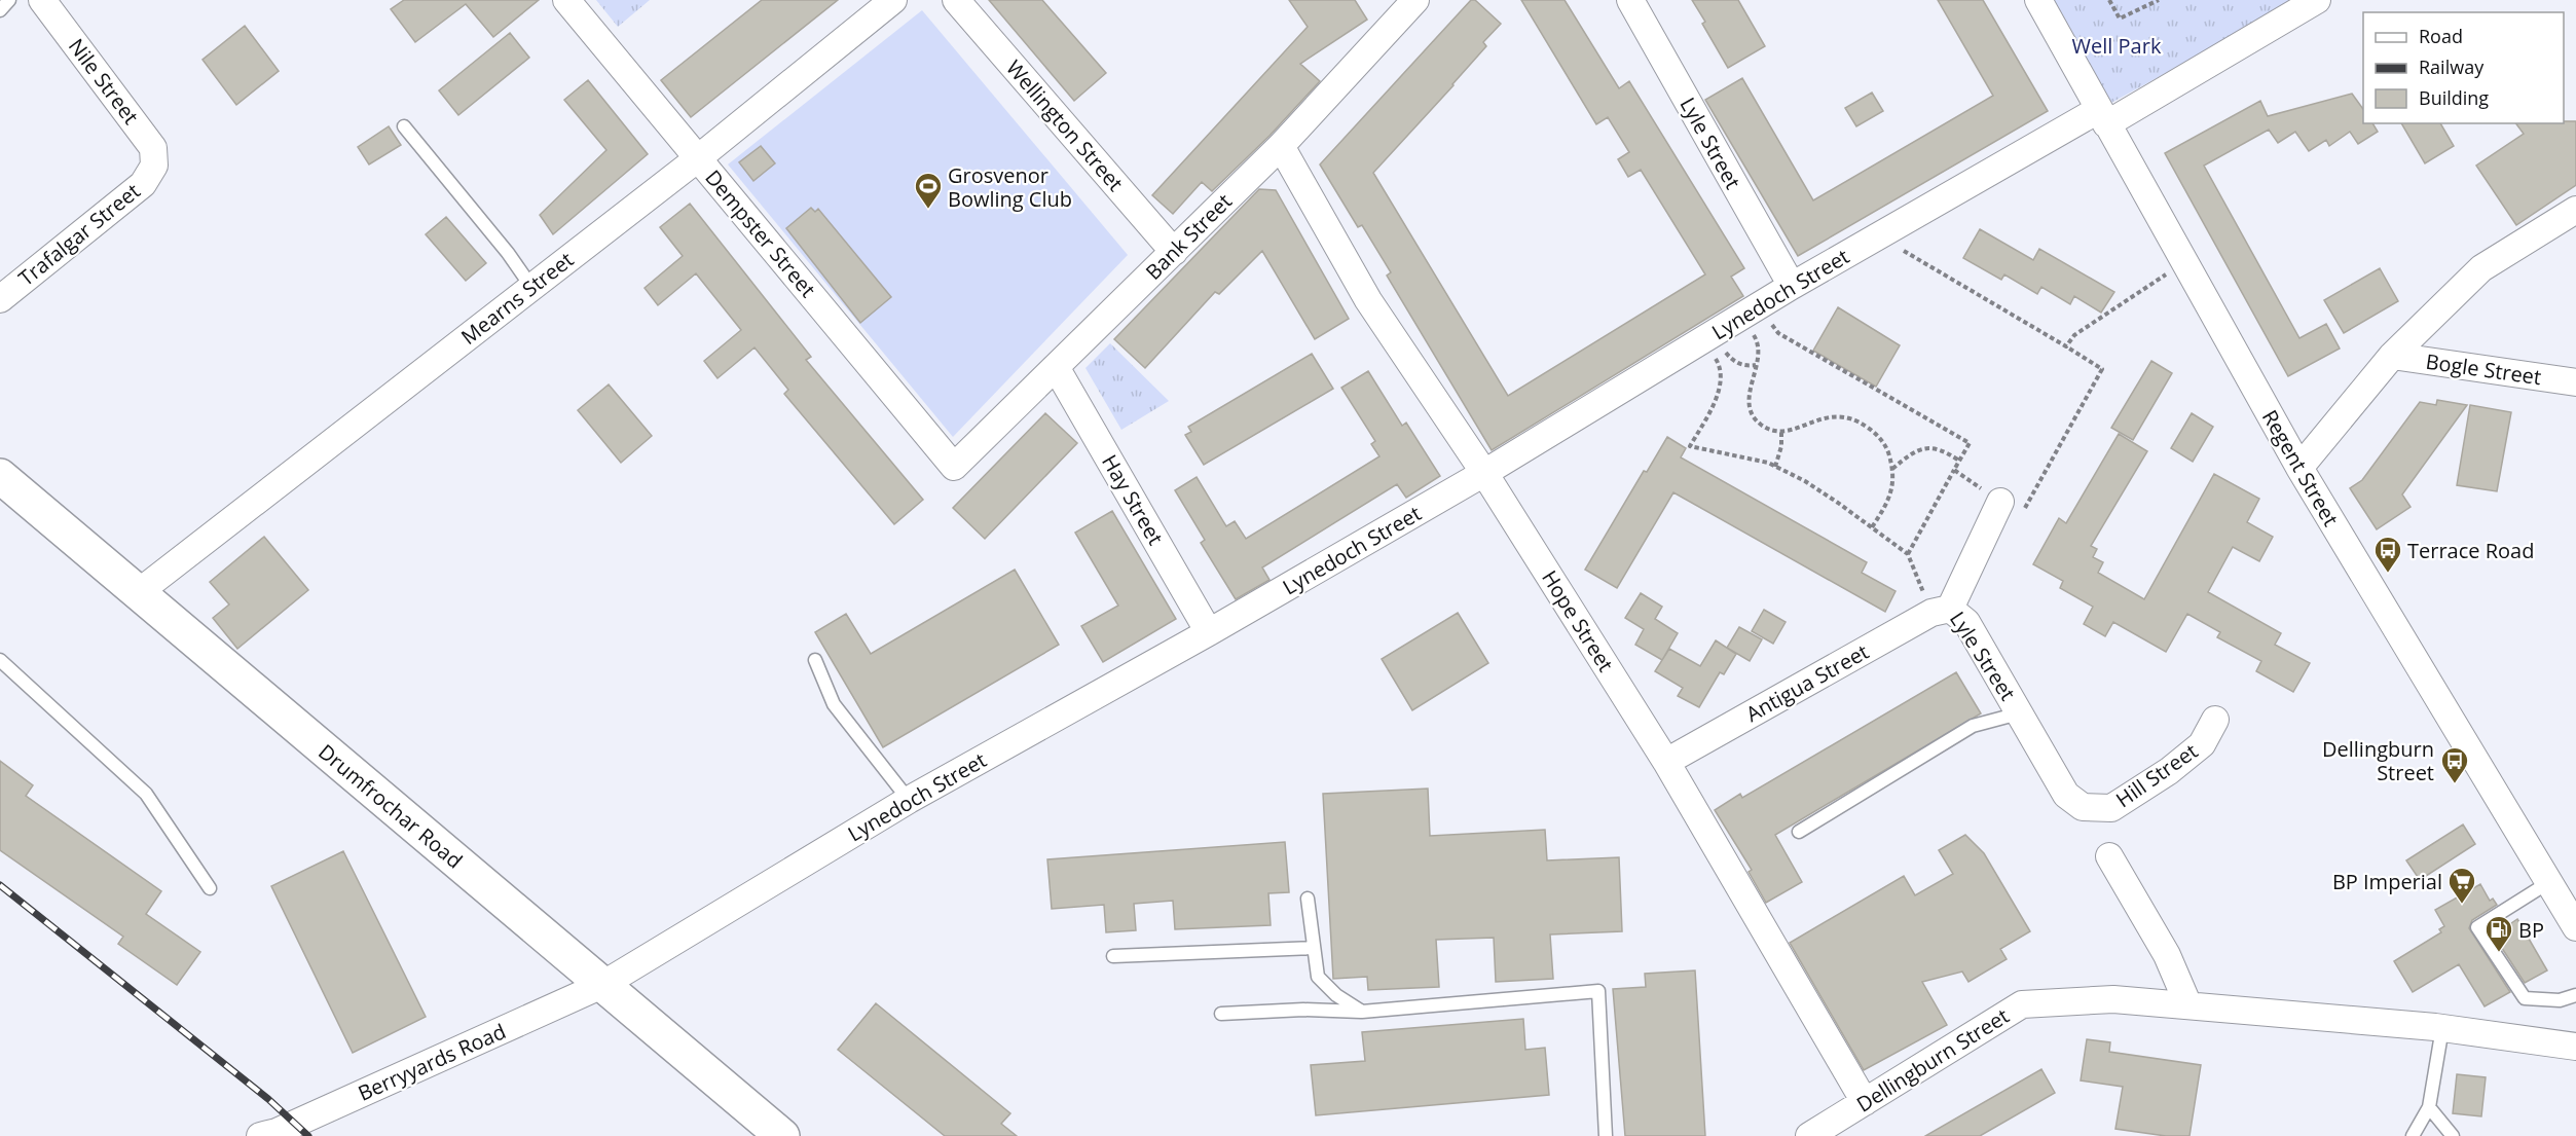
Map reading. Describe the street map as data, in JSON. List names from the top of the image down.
{
  "streets": {
    "main road": ["Drumfrochar Road"],
    "street": [
      "Nile Street",
      "Wellington Street",
      "Lyle Street",
      "Dempster Street",
      "Trafalgar Street",
      "Bank Street",
      "Lynedoch Street",
      "Mearns Street",
      "Bogle Street",
      "Regent Street",
      "Hay Street",
      "Hope Street",
      "Antigua Street",
      "Hill Street",
      "Dellingburn Street",
      "Berryyards Road"
    ]
  },
  "crossings": [
    ["Nile Street", "Trafalgar Street"],
    ["Wellington Street", "Bank Street"],
    ["Lyle Street", "Lynedoch Street"],
    ["Lyle Street", "Antigua Street"],
    ["Lyle Street", "Hill Street"],
    ["Dempster Street", "Bank Street"],
    ["Dempster Street", "Mearns Street"],
    ["Bank Street", "Hay Street"],
    ["Bank Street", "Hope Street"],
    ["Lynedoch Street", "Regent Street"],
    ["Lynedoch Street", "Hay Street"],
    ["Lynedoch Street", "Hope Street"],
    ["Lynedoch Street", "Drumfrochar Road"],
    ["Lynedoch Street", "Berryyards Road"],
    ["Mearns Street", "Drumfrochar Road"],
    ["Hope Street", "Antigua Street"],
    ["Hope Street", "Dellingburn Street"],
    ["Drumfrochar Road", "Berryyards Road"]
  ],
  "parks": ["Well Park"],
  "places": {
    "sports": ["Grosvenor Bowling Club"],
    "bus stop": ["Terrace Road", "Dellingburn Street"],
    "supermarket": ["BP Imperial"],
    "fuel station": ["BP"]
  },
  "legend": ["Road", "Railway", "Building"]
}
